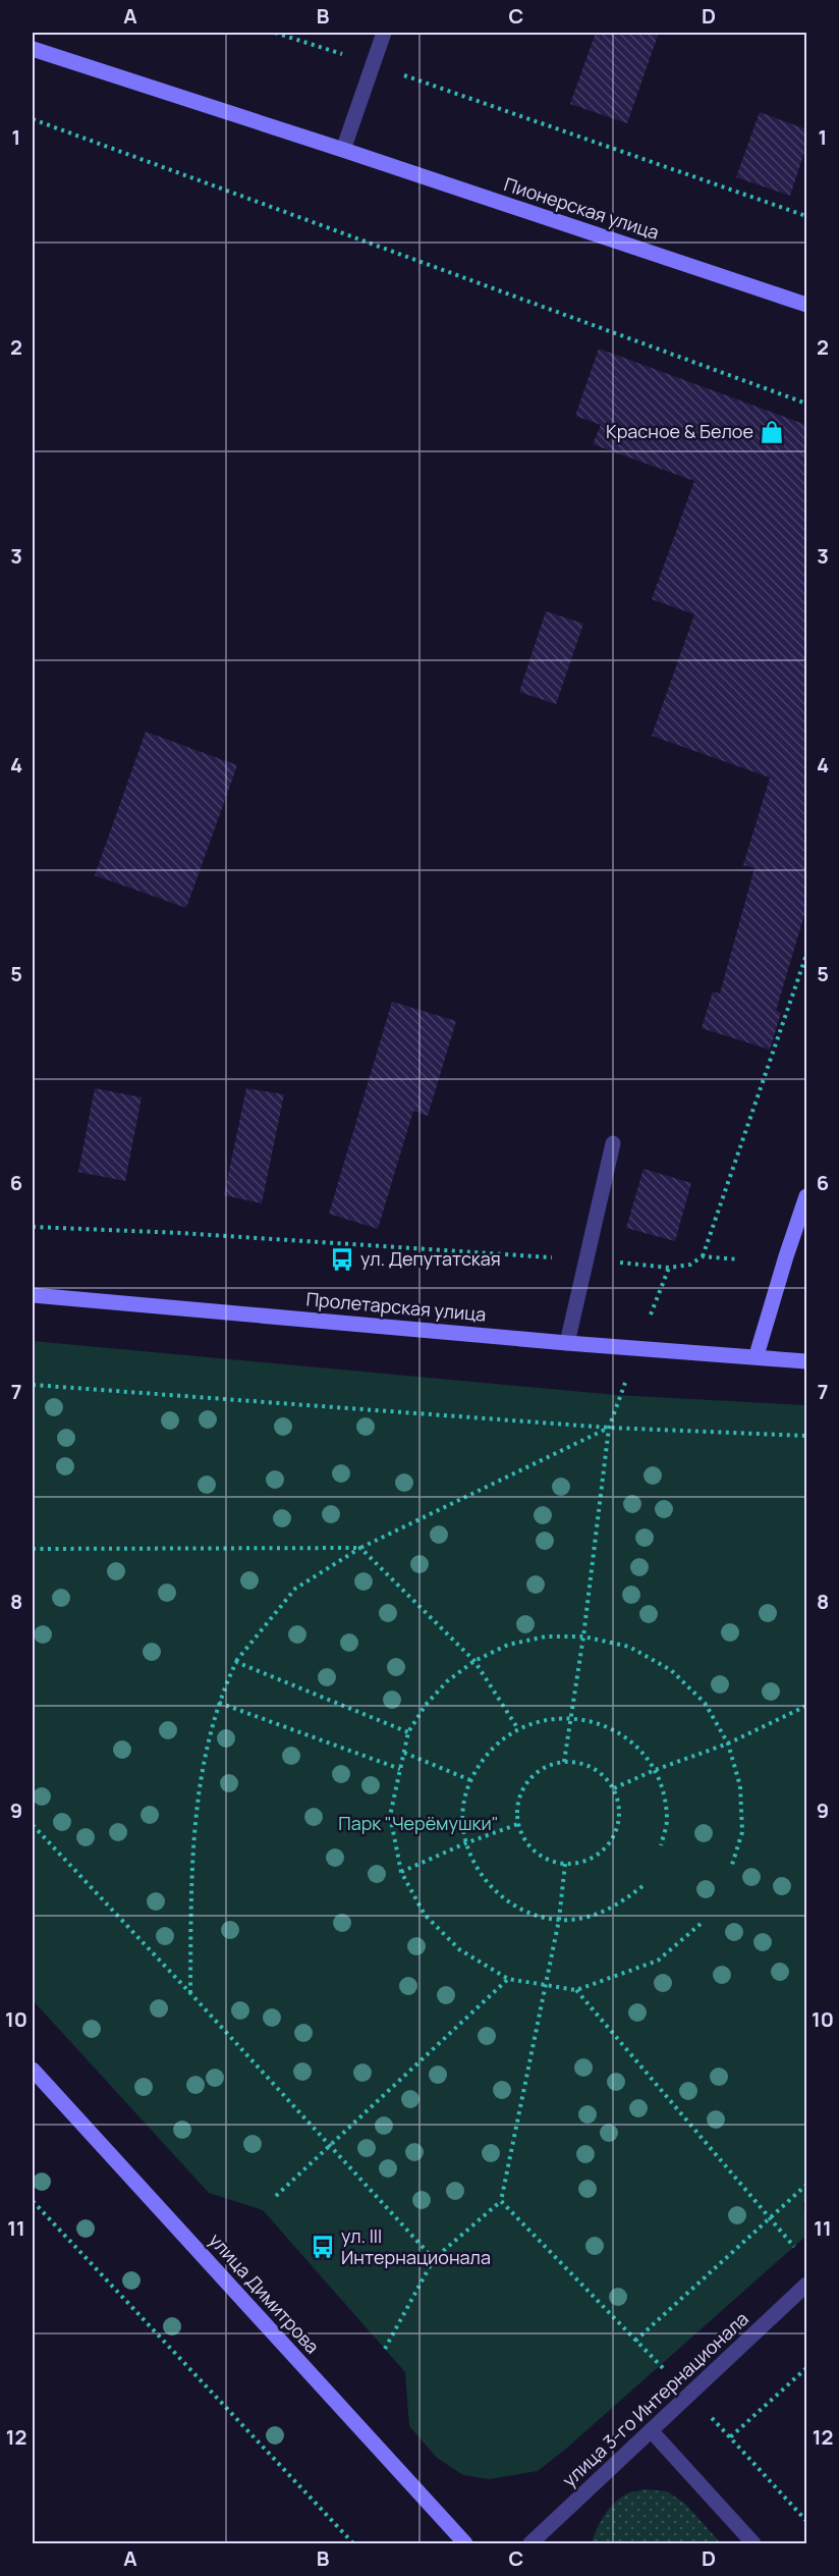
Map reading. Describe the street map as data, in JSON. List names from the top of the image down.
{
  "streets": {
    "main road": ["Пионерская улица", "Пролетарская улица", "улица Димитрова"],
    "street": ["улица 3-го Интернационала"]
  },
  "parks": ["Парк \"Черёмушки\""],
  "places": {
    "shop": ["Красное & Белое"],
    "bus stop": ["ул. Депутатская", "ул. III Интернационала"]
  },
  "grid": {
    "columns": [
      "A",
      "B",
      "C",
      "D"
    ],
    "rows": [
      "1",
      "2",
      "3",
      "4",
      "5",
      "6",
      "7",
      "8",
      "9",
      "10",
      "11",
      "12"
    ]
  }
}
